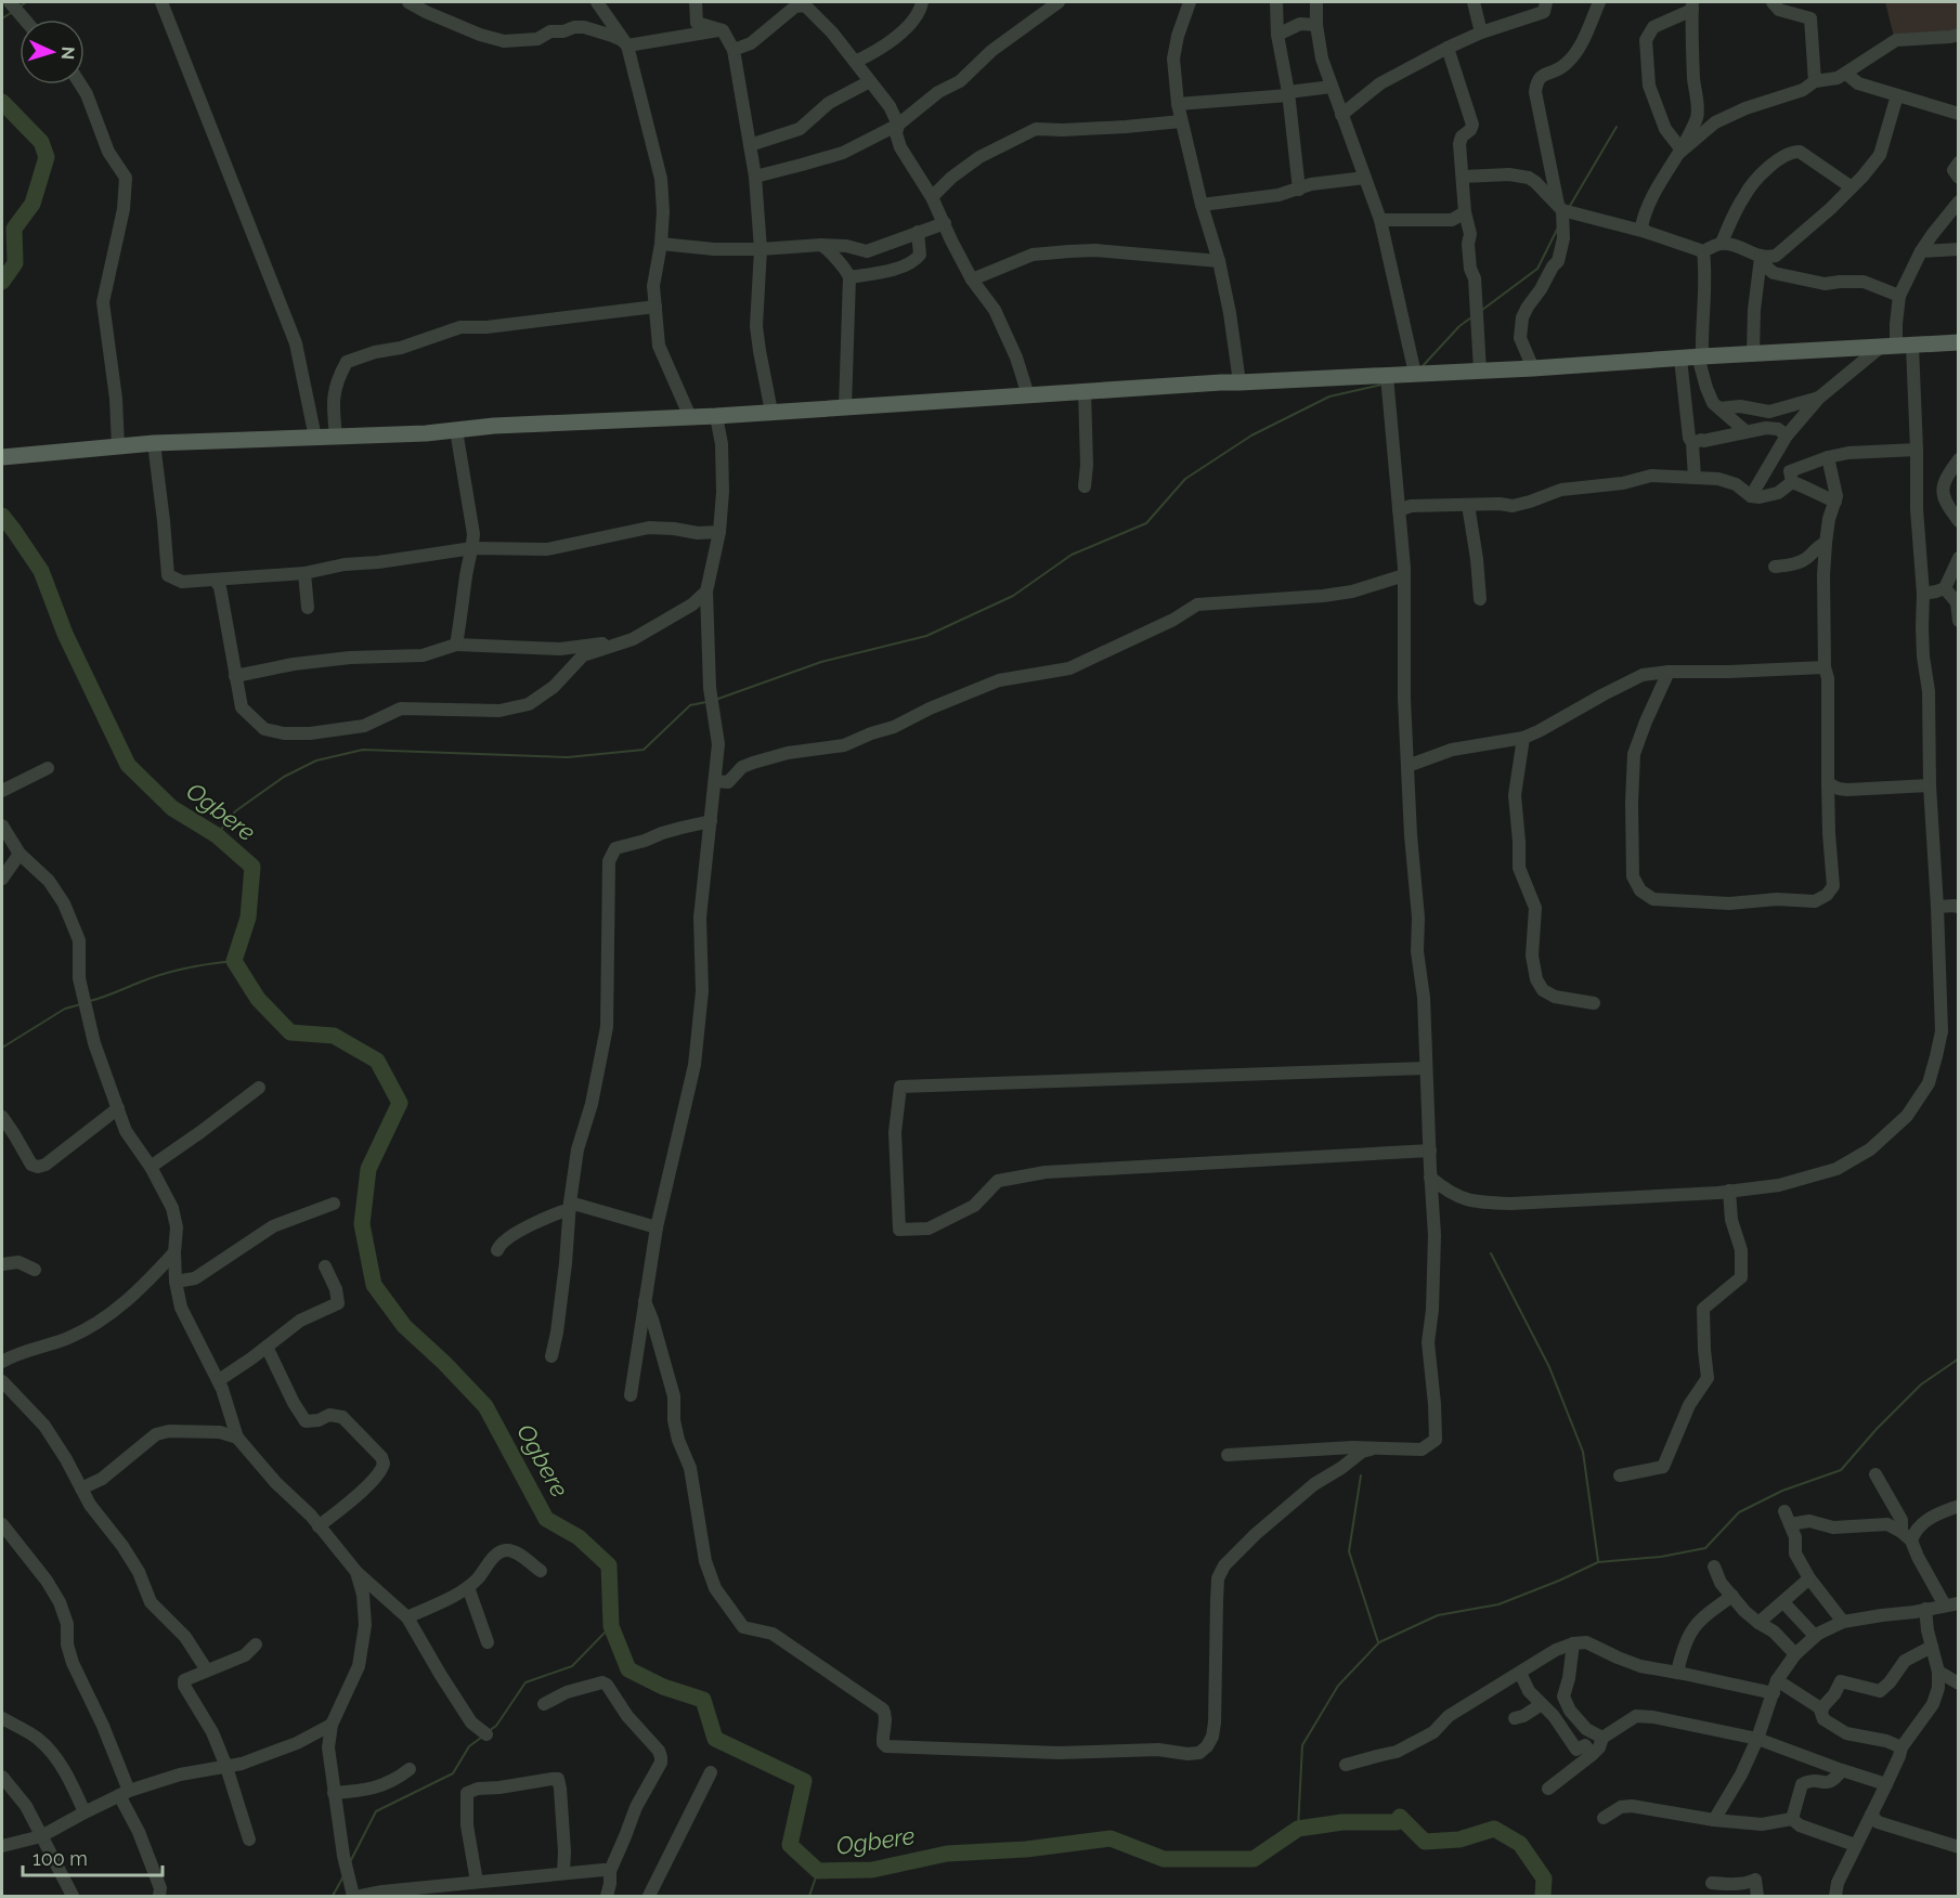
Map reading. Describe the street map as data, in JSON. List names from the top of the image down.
{
  "water": ["Ogbere"],
  "scale_bar": "100 m",
  "north": "right"
}
